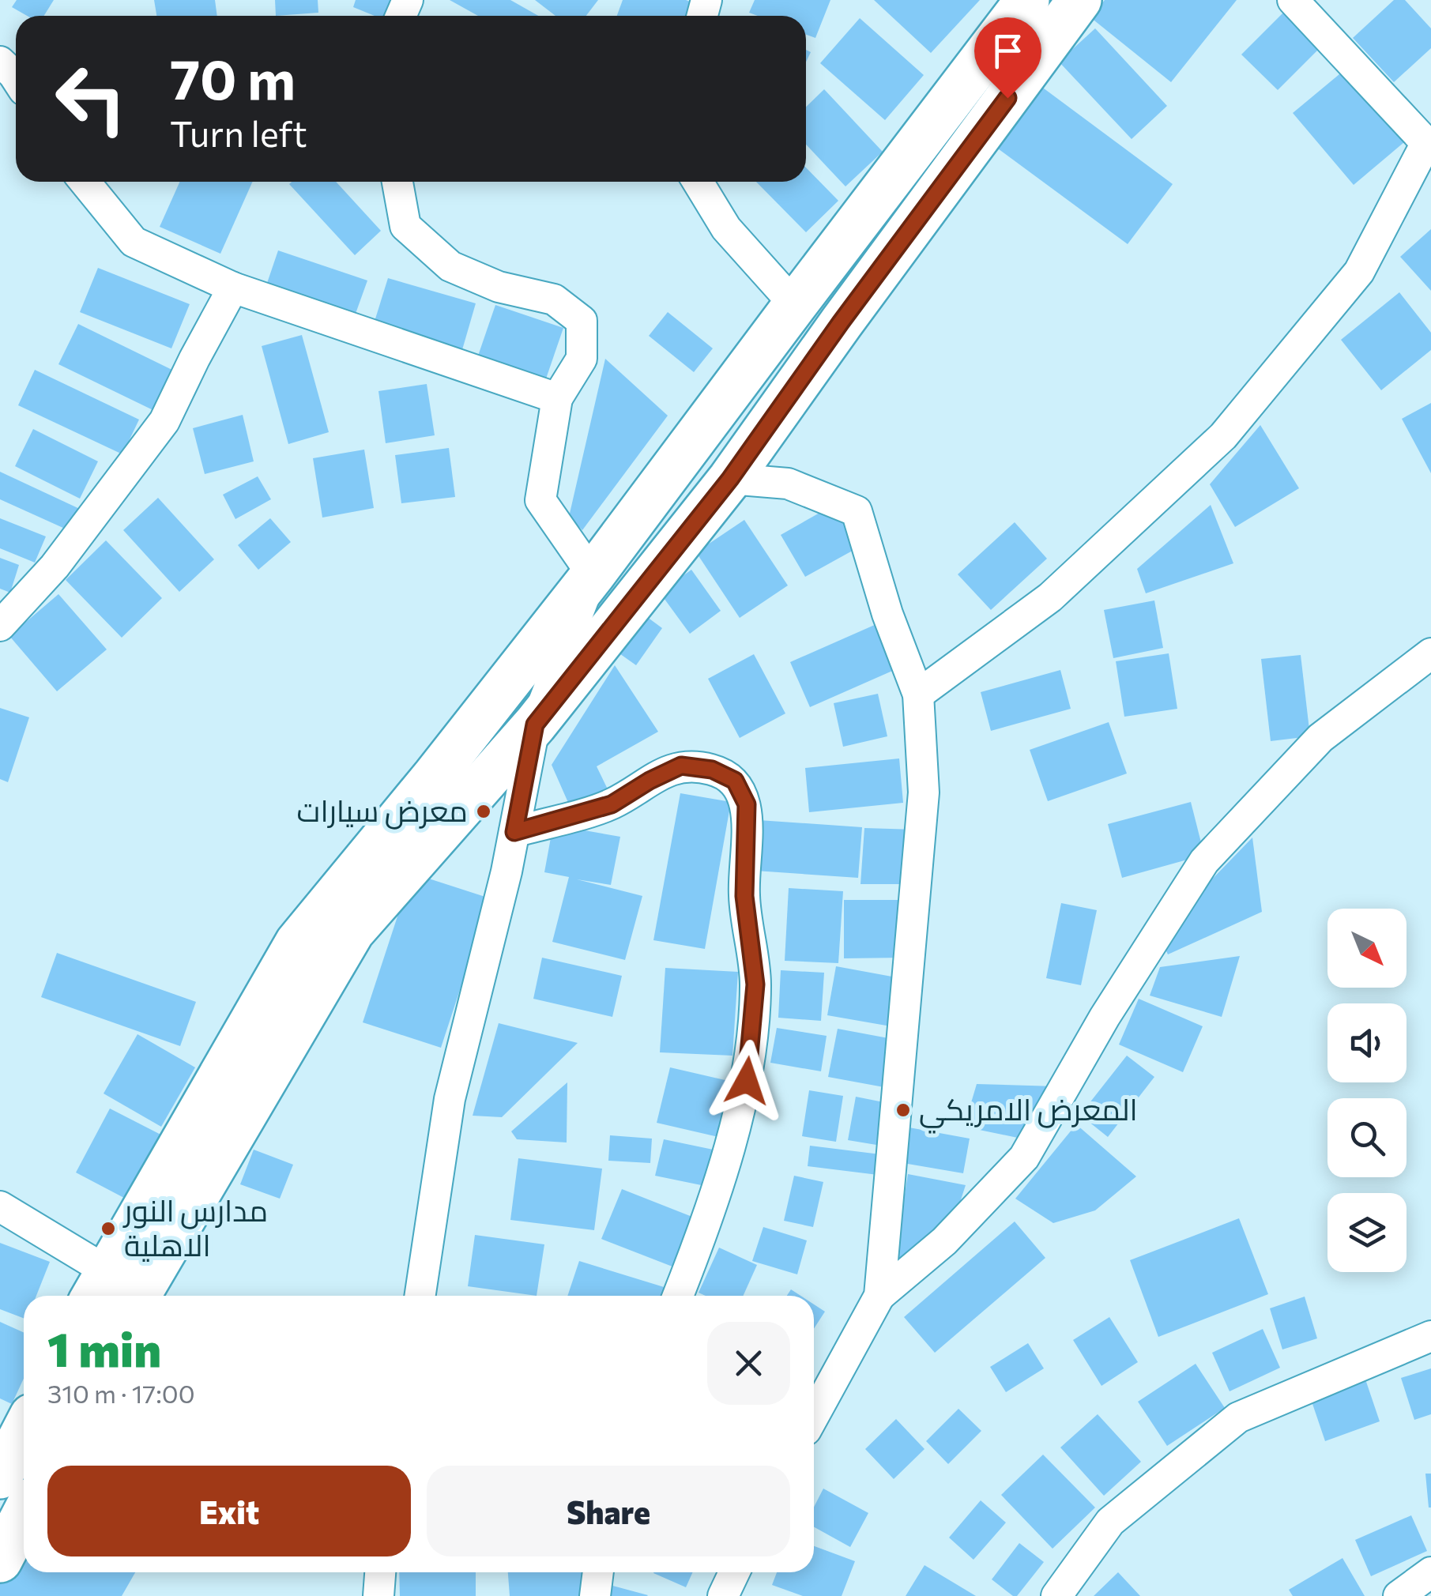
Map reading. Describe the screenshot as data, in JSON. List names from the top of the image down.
{
  "places": ["معرض سيارات", "المعرض الامريكي", "مدارس النور الاهلية"],
  "north": "bottom right",
  "page": {
    "turn": ["70 m", "Turn left"],
    "heading": ["1 min", "310 m · 17:00"],
    "buttons": ["Exit", "Share"]
  }
}
